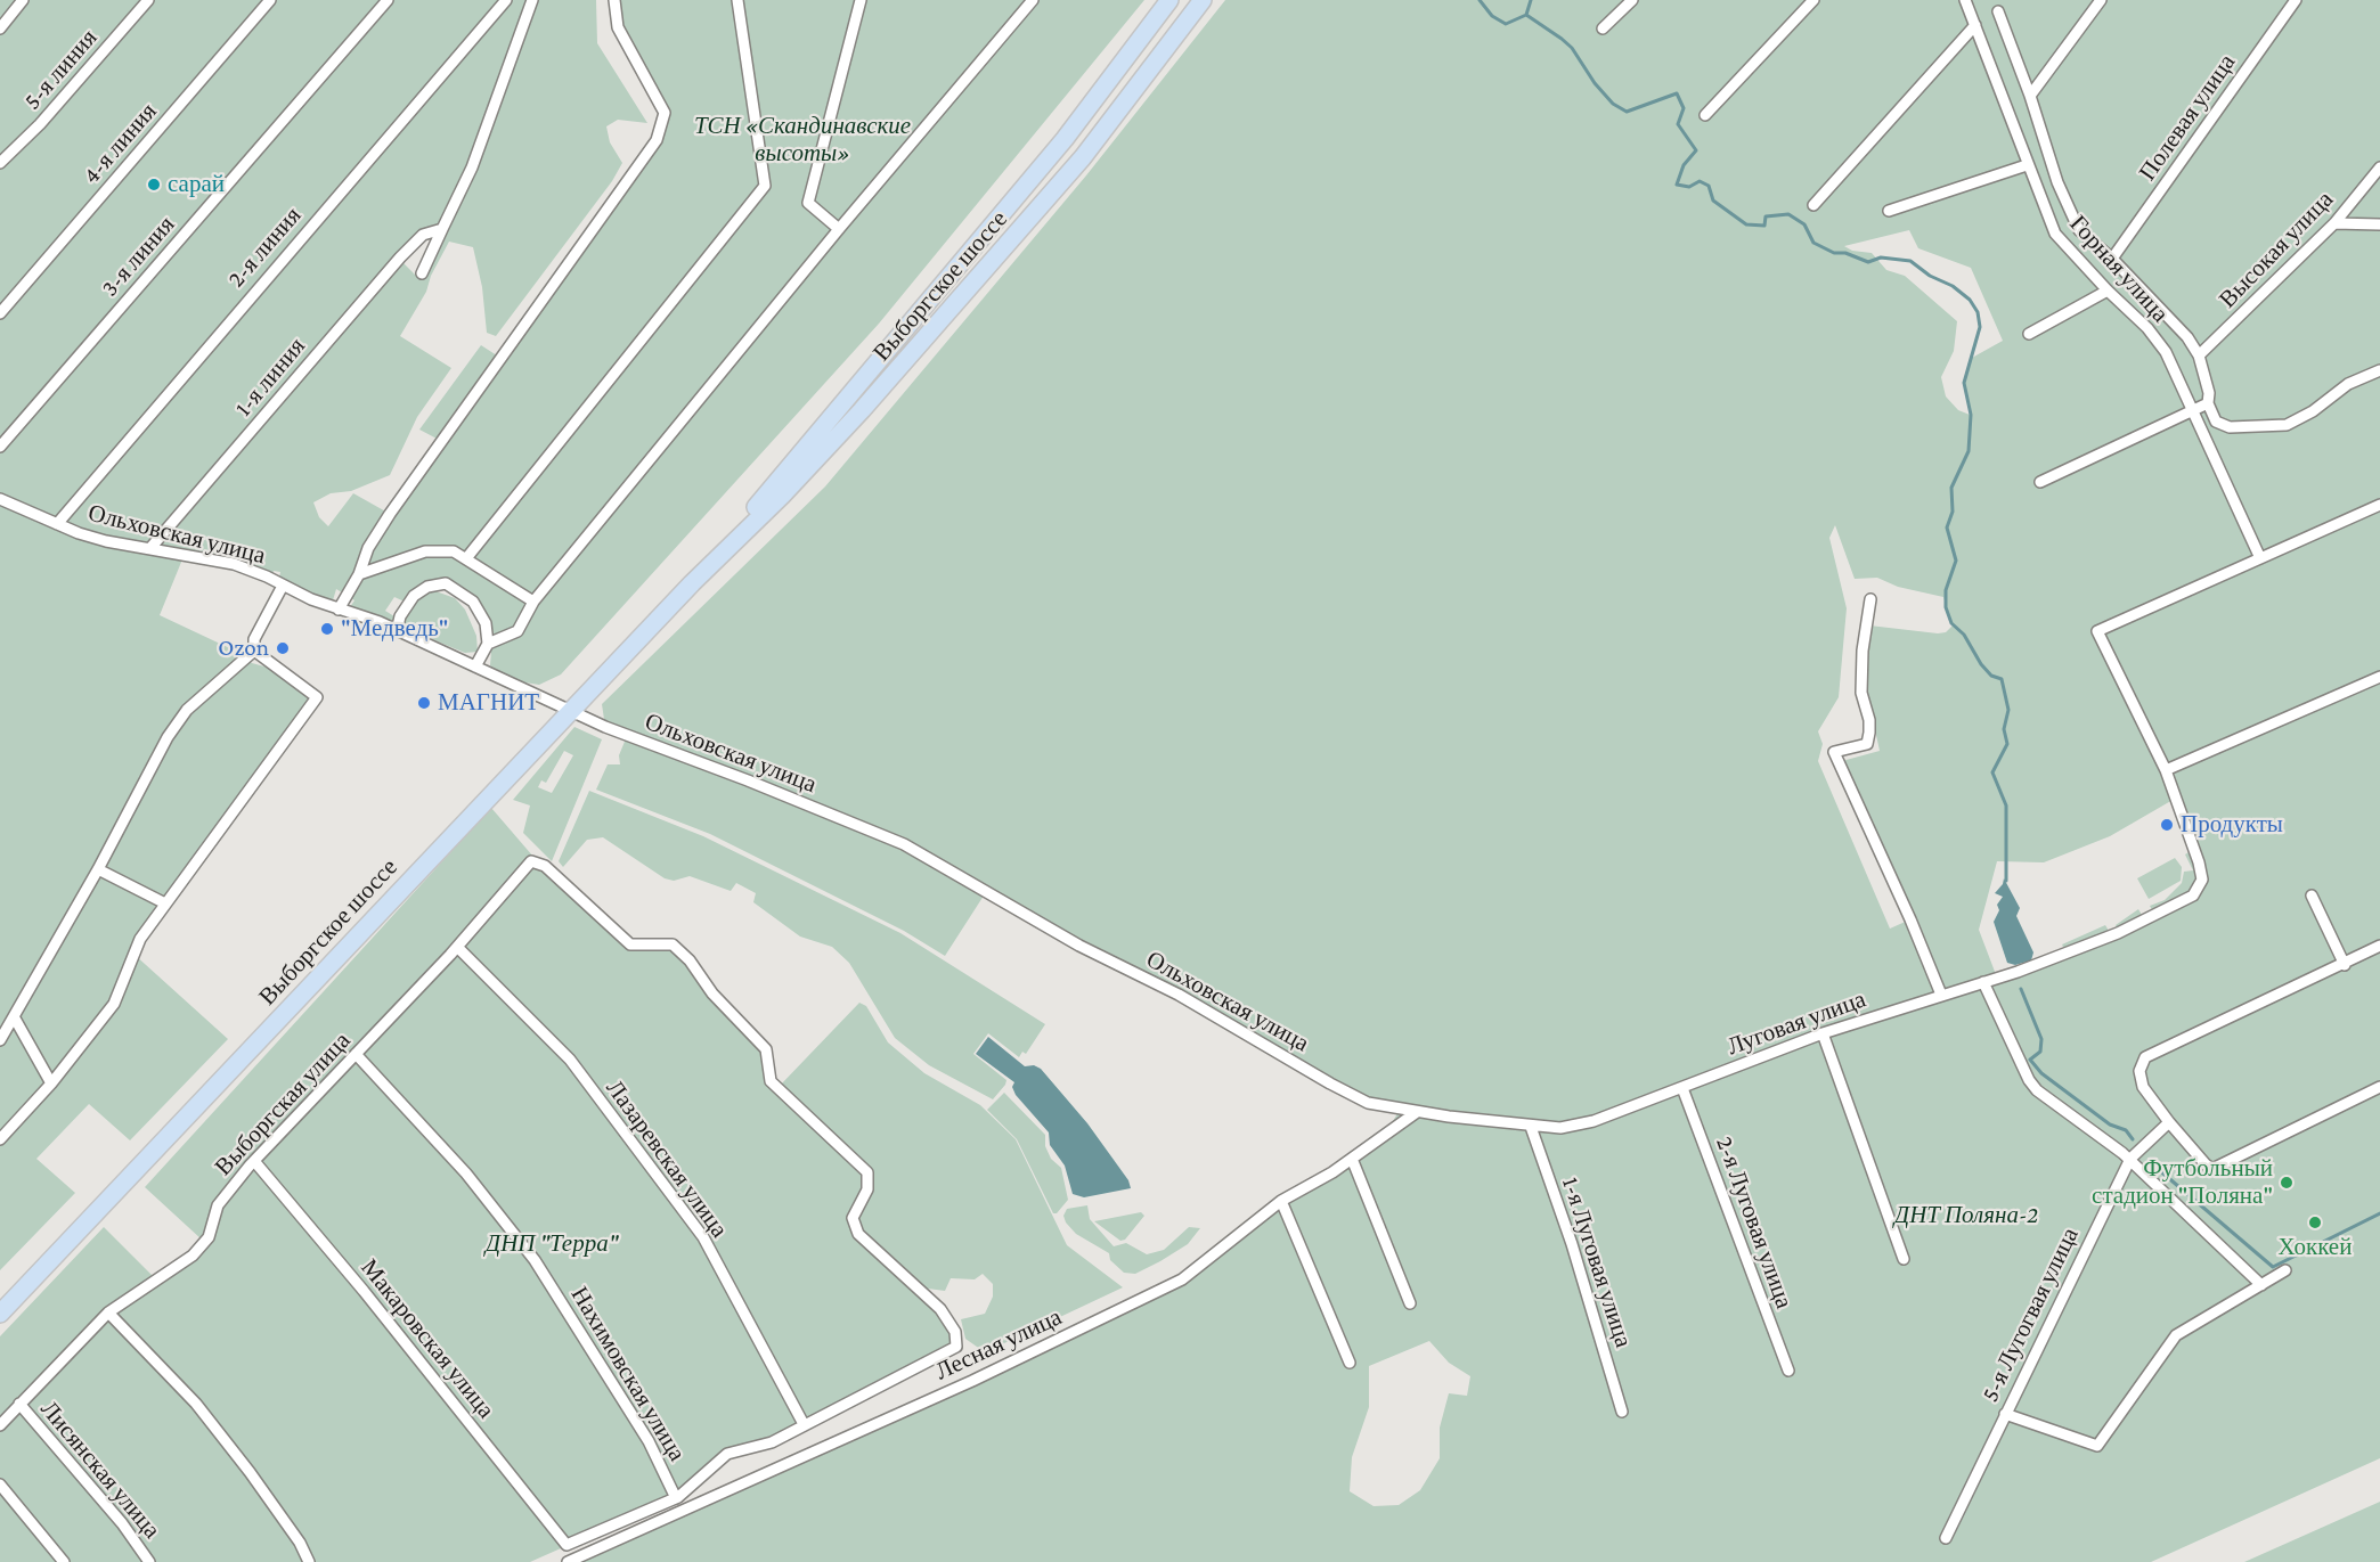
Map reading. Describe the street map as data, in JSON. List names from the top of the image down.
{
  "streets": {
    "main road": ["Выборгское шоссе"],
    "street": [
      "5-я линия",
      "Полевая улица",
      "4-я линия",
      "2-я линия",
      "Высокая улица",
      "3-я линия",
      "Горная улица",
      "1-я линия",
      "Ольховская улица",
      "Луговая улица",
      "Выборгская улица",
      "Лазаревская улица",
      "2-я Луговая улица",
      "1-я Луговая улица",
      "5-я Лугогвая улица",
      "Макаровская улица",
      "Лесная улица",
      "Нахимовская улица",
      "Лисянская улица"
    ]
  },
  "crossings": [
    ["2-я линия", "Ольховская улица"],
    ["Выборгское шоссе", "Ольховская улица"],
    ["1-я линия", "Ольховская улица"],
    ["Ольховская улица", "Луговая улица"],
    ["Ольховская улица", "Лесная улица"],
    ["Луговая улица", "2-я Луговая улица"],
    ["Луговая улица", "1-я Луговая улица"],
    ["Луговая улица", "Лесная улица"],
    ["Выборгская улица", "Лазаревская улица"],
    ["Выборгская улица", "Макаровская улица"],
    ["Выборгская улица", "Нахимовская улица"],
    ["Выборгская улица", "Лисянская улица"],
    ["Макаровская улица", "Нахимовская улица"]
  ],
  "parks": ["ТСН «Скандинавские высоты»", "ДНТ Поляна-2", "ДНП \"Терра\""],
  "places": [
    "сарай",
    "\"Медведь\"",
    "Ozon",
    "МАГНИТ",
    "Продукты",
    "Футбольный стадион \"Поляна\"",
    "Хоккей"
  ]
}
